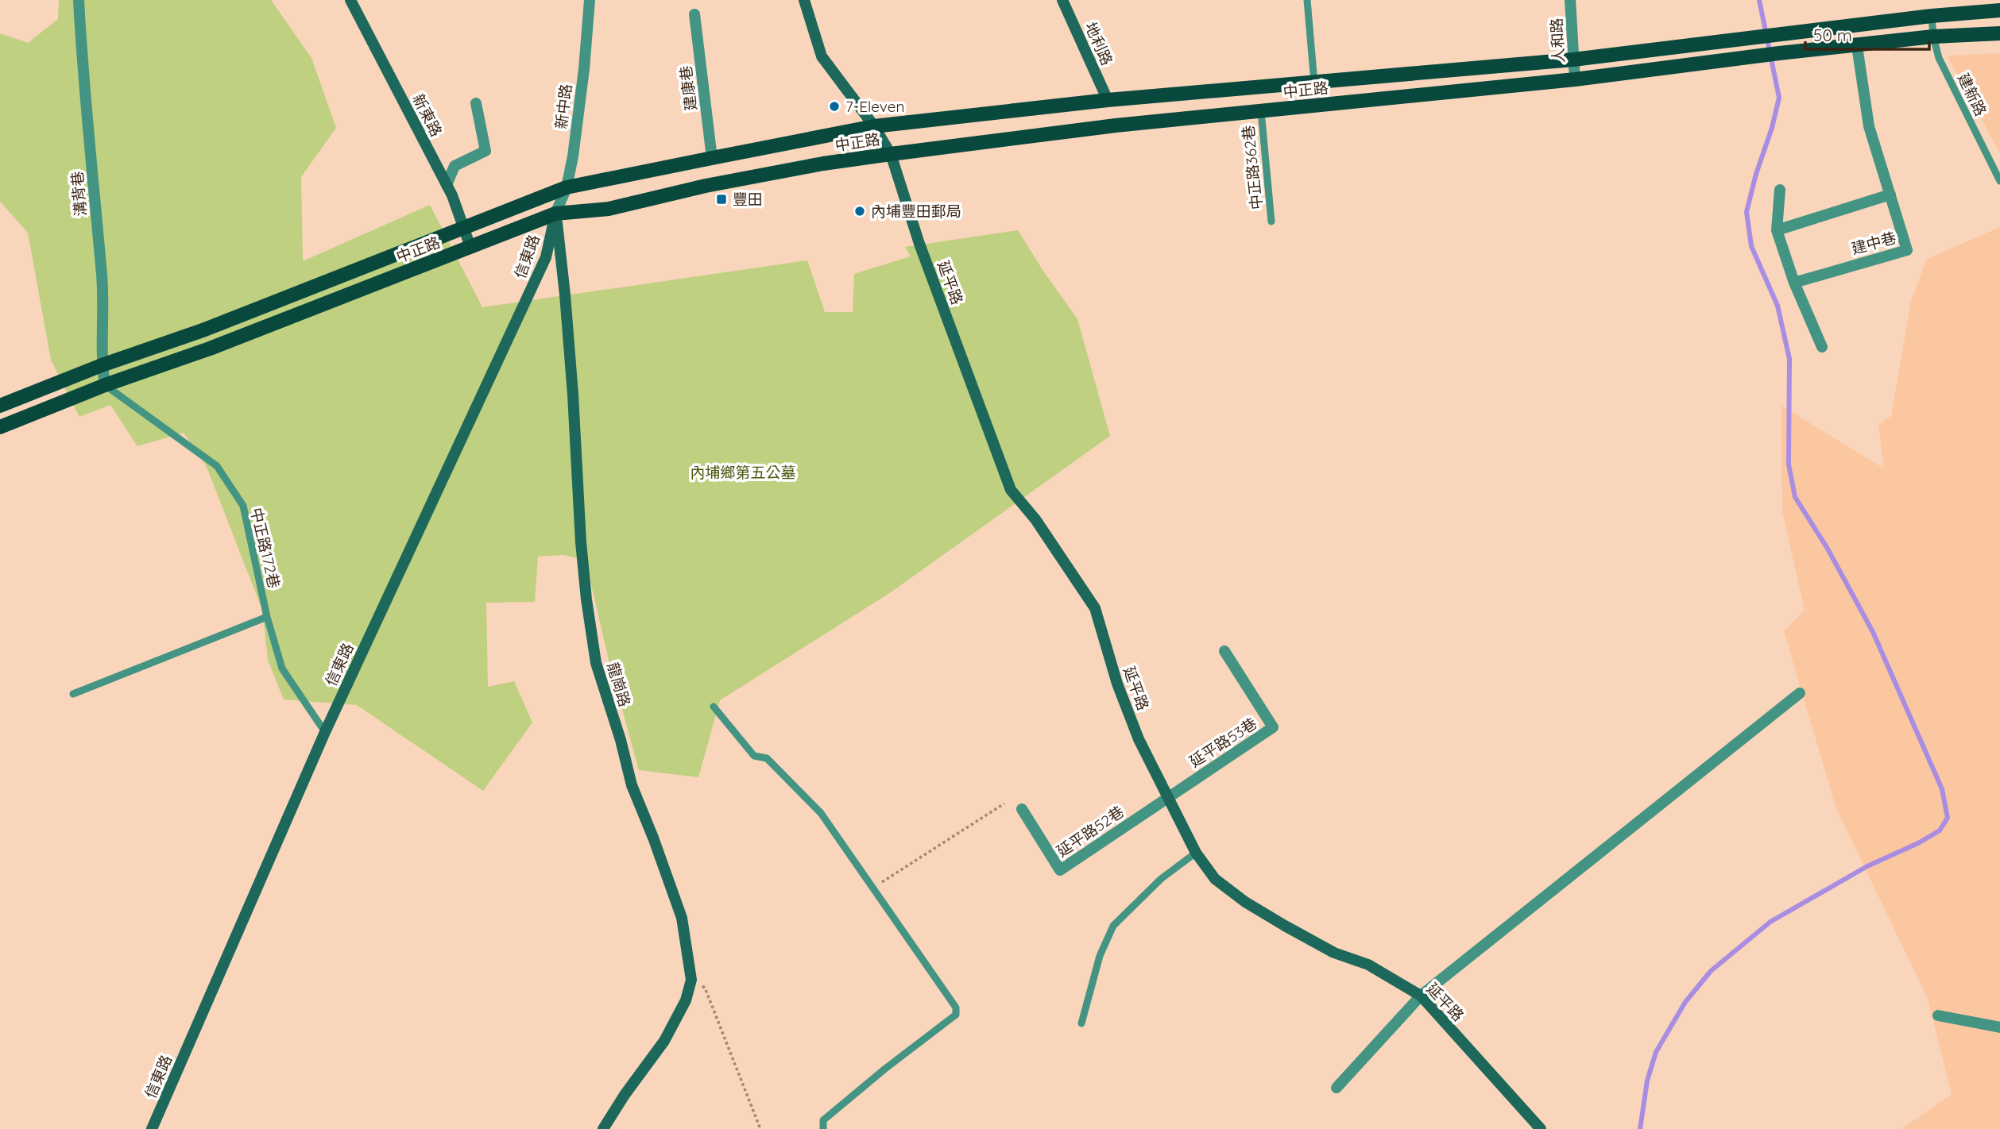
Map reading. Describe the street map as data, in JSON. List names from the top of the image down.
{
  "streets": {
    "main road": ["中正路"],
    "street": [
      "人和路",
      "地利路",
      "建康巷",
      "新中路",
      "新東路",
      "溝背巷",
      "建中巷",
      "信東路",
      "延平路",
      "龍崗路",
      "延平路53巷",
      "延平路52巷"
    ],
    "lane": ["建新路", "中正路362巷", "中正路172巷"]
  },
  "crossings": [
    ["人和路", "中正路"],
    ["地利路", "中正路"],
    ["建康巷", "中正路"],
    ["中正路", "建新路"],
    ["中正路", "新中路"],
    ["中正路", "新東路"],
    ["中正路", "中正路362巷"],
    ["中正路", "溝背巷"],
    ["中正路", "建中巷"],
    ["中正路", "信東路"],
    ["中正路", "延平路"],
    ["中正路", "中正路172巷"],
    ["中正路", "龍崗路"],
    ["新中路", "信東路"],
    ["新中路", "龍崗路"],
    ["溝背巷", "中正路172巷"],
    ["信東路", "中正路172巷"],
    ["信東路", "龍崗路"],
    ["延平路", "延平路53巷"],
    ["延平路", "延平路52巷"],
    ["延平路53巷", "延平路52巷"]
  ],
  "parks": ["內埔鄉第五公墓"],
  "places": {
    "other": ["7-Eleven", "內埔豐田郵局"],
    "transit": ["豐田"]
  },
  "scale_bar": "50 m"
}
